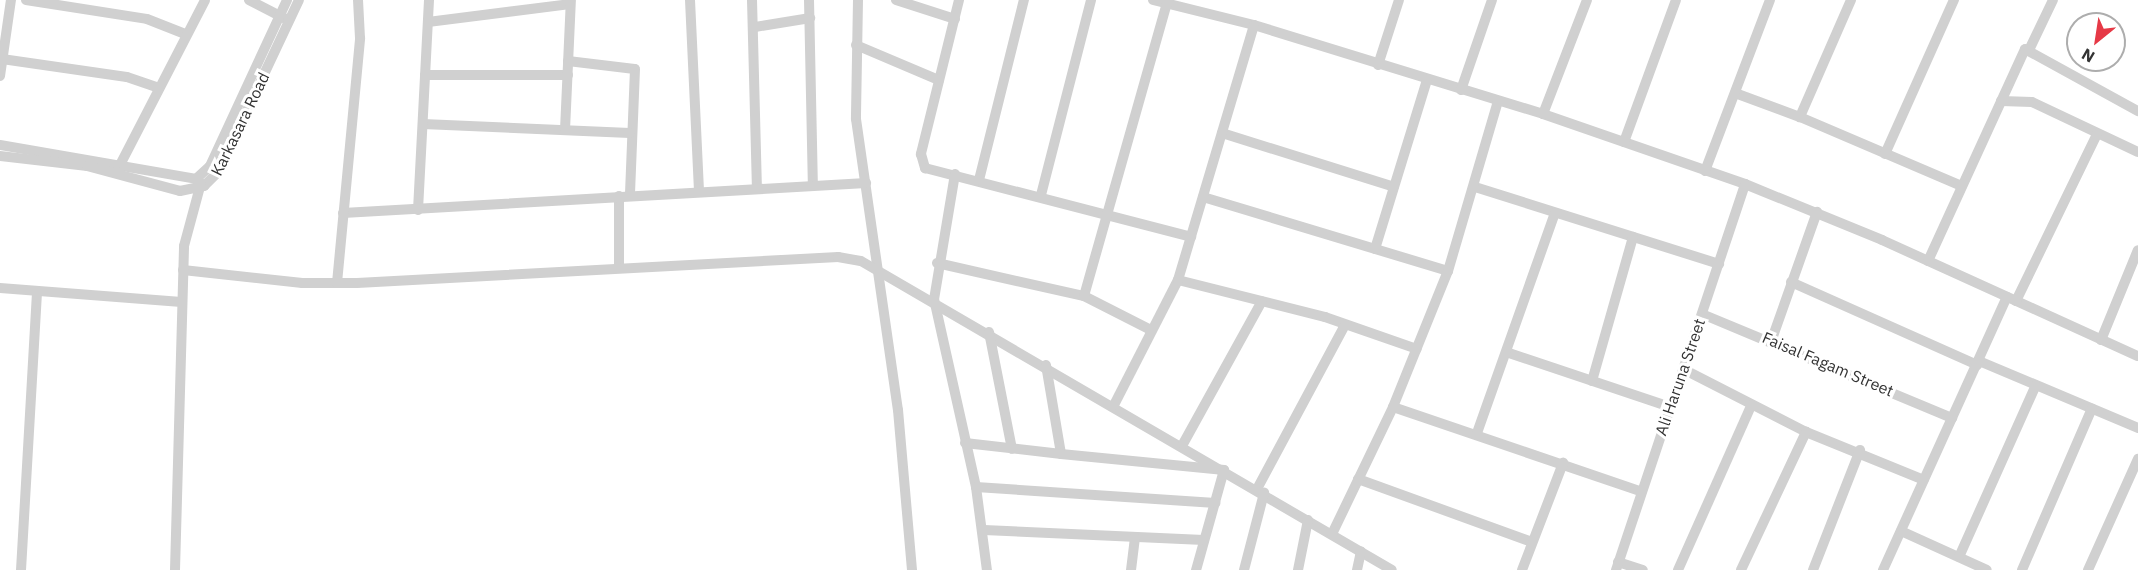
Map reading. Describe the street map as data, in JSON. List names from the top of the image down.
{
  "streets": {
    "street": ["Karkasara Road", "Faisal Fagam Street", "Ali Haruna Street"]
  },
  "crossings": [
    ["Faisal Fagam Street", "Ali Haruna Street"]
  ],
  "north": "bottom left"
}
